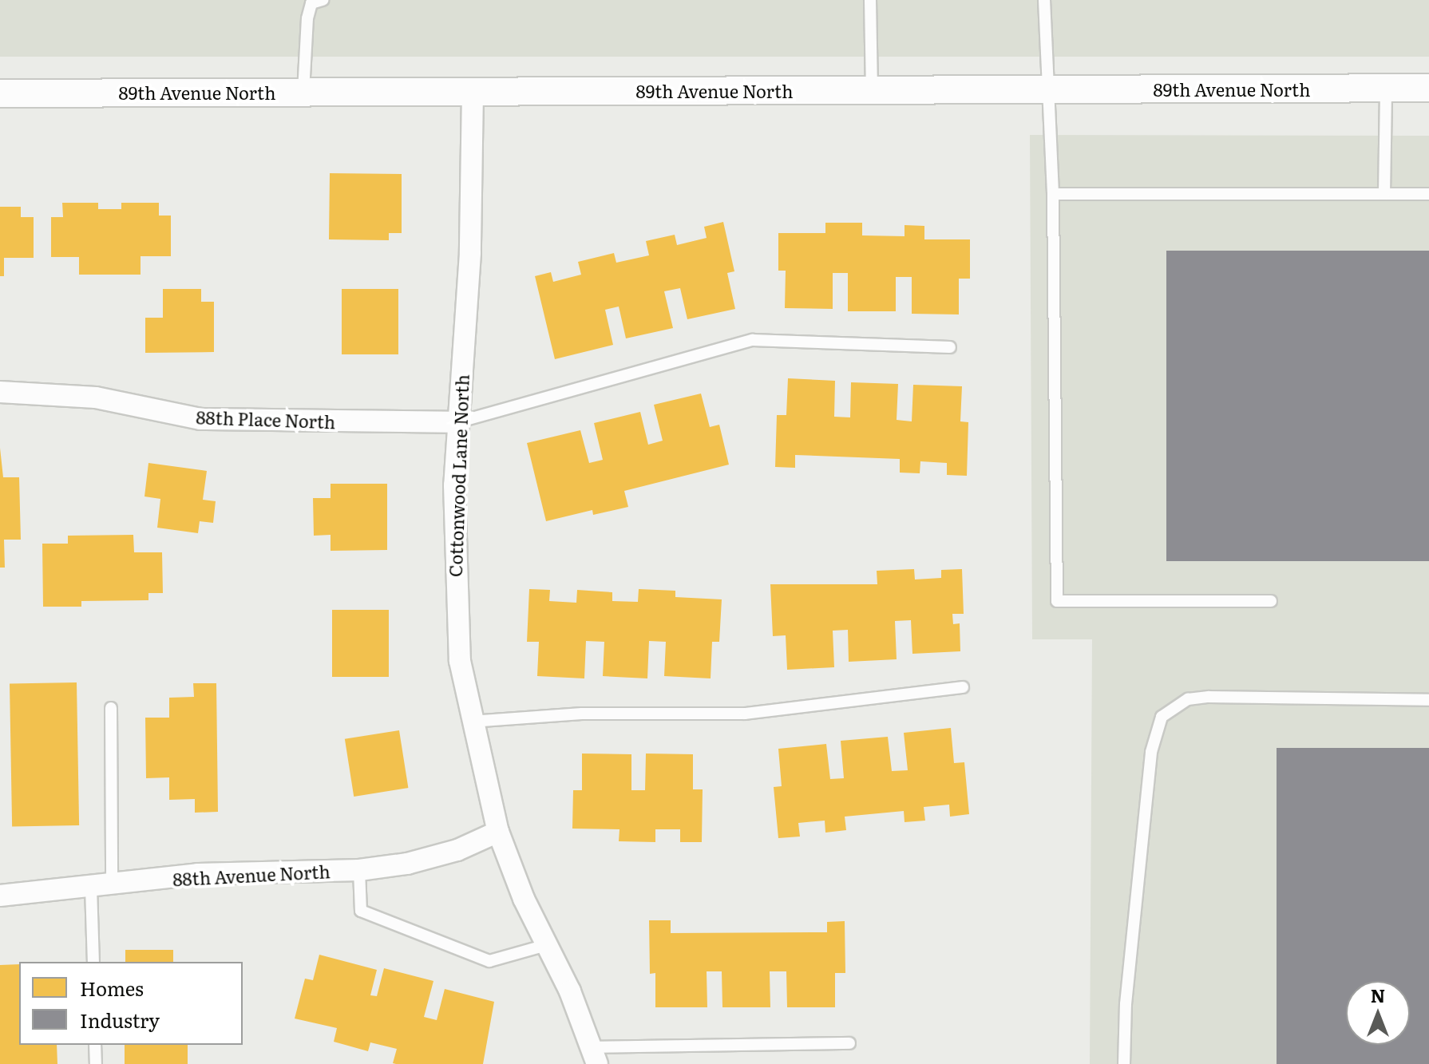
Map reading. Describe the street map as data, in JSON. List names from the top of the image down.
{
  "streets": {
    "street": [
      "89th Avenue North",
      "88th Place North",
      "Cottonwood Lane North",
      "88th Avenue North"
    ]
  },
  "crossings": [
    ["89th Avenue North", "Cottonwood Lane North"],
    ["88th Place North", "Cottonwood Lane North"],
    ["Cottonwood Lane North", "88th Avenue North"]
  ],
  "legend": ["Homes", "Industry"],
  "north": "top"
}
